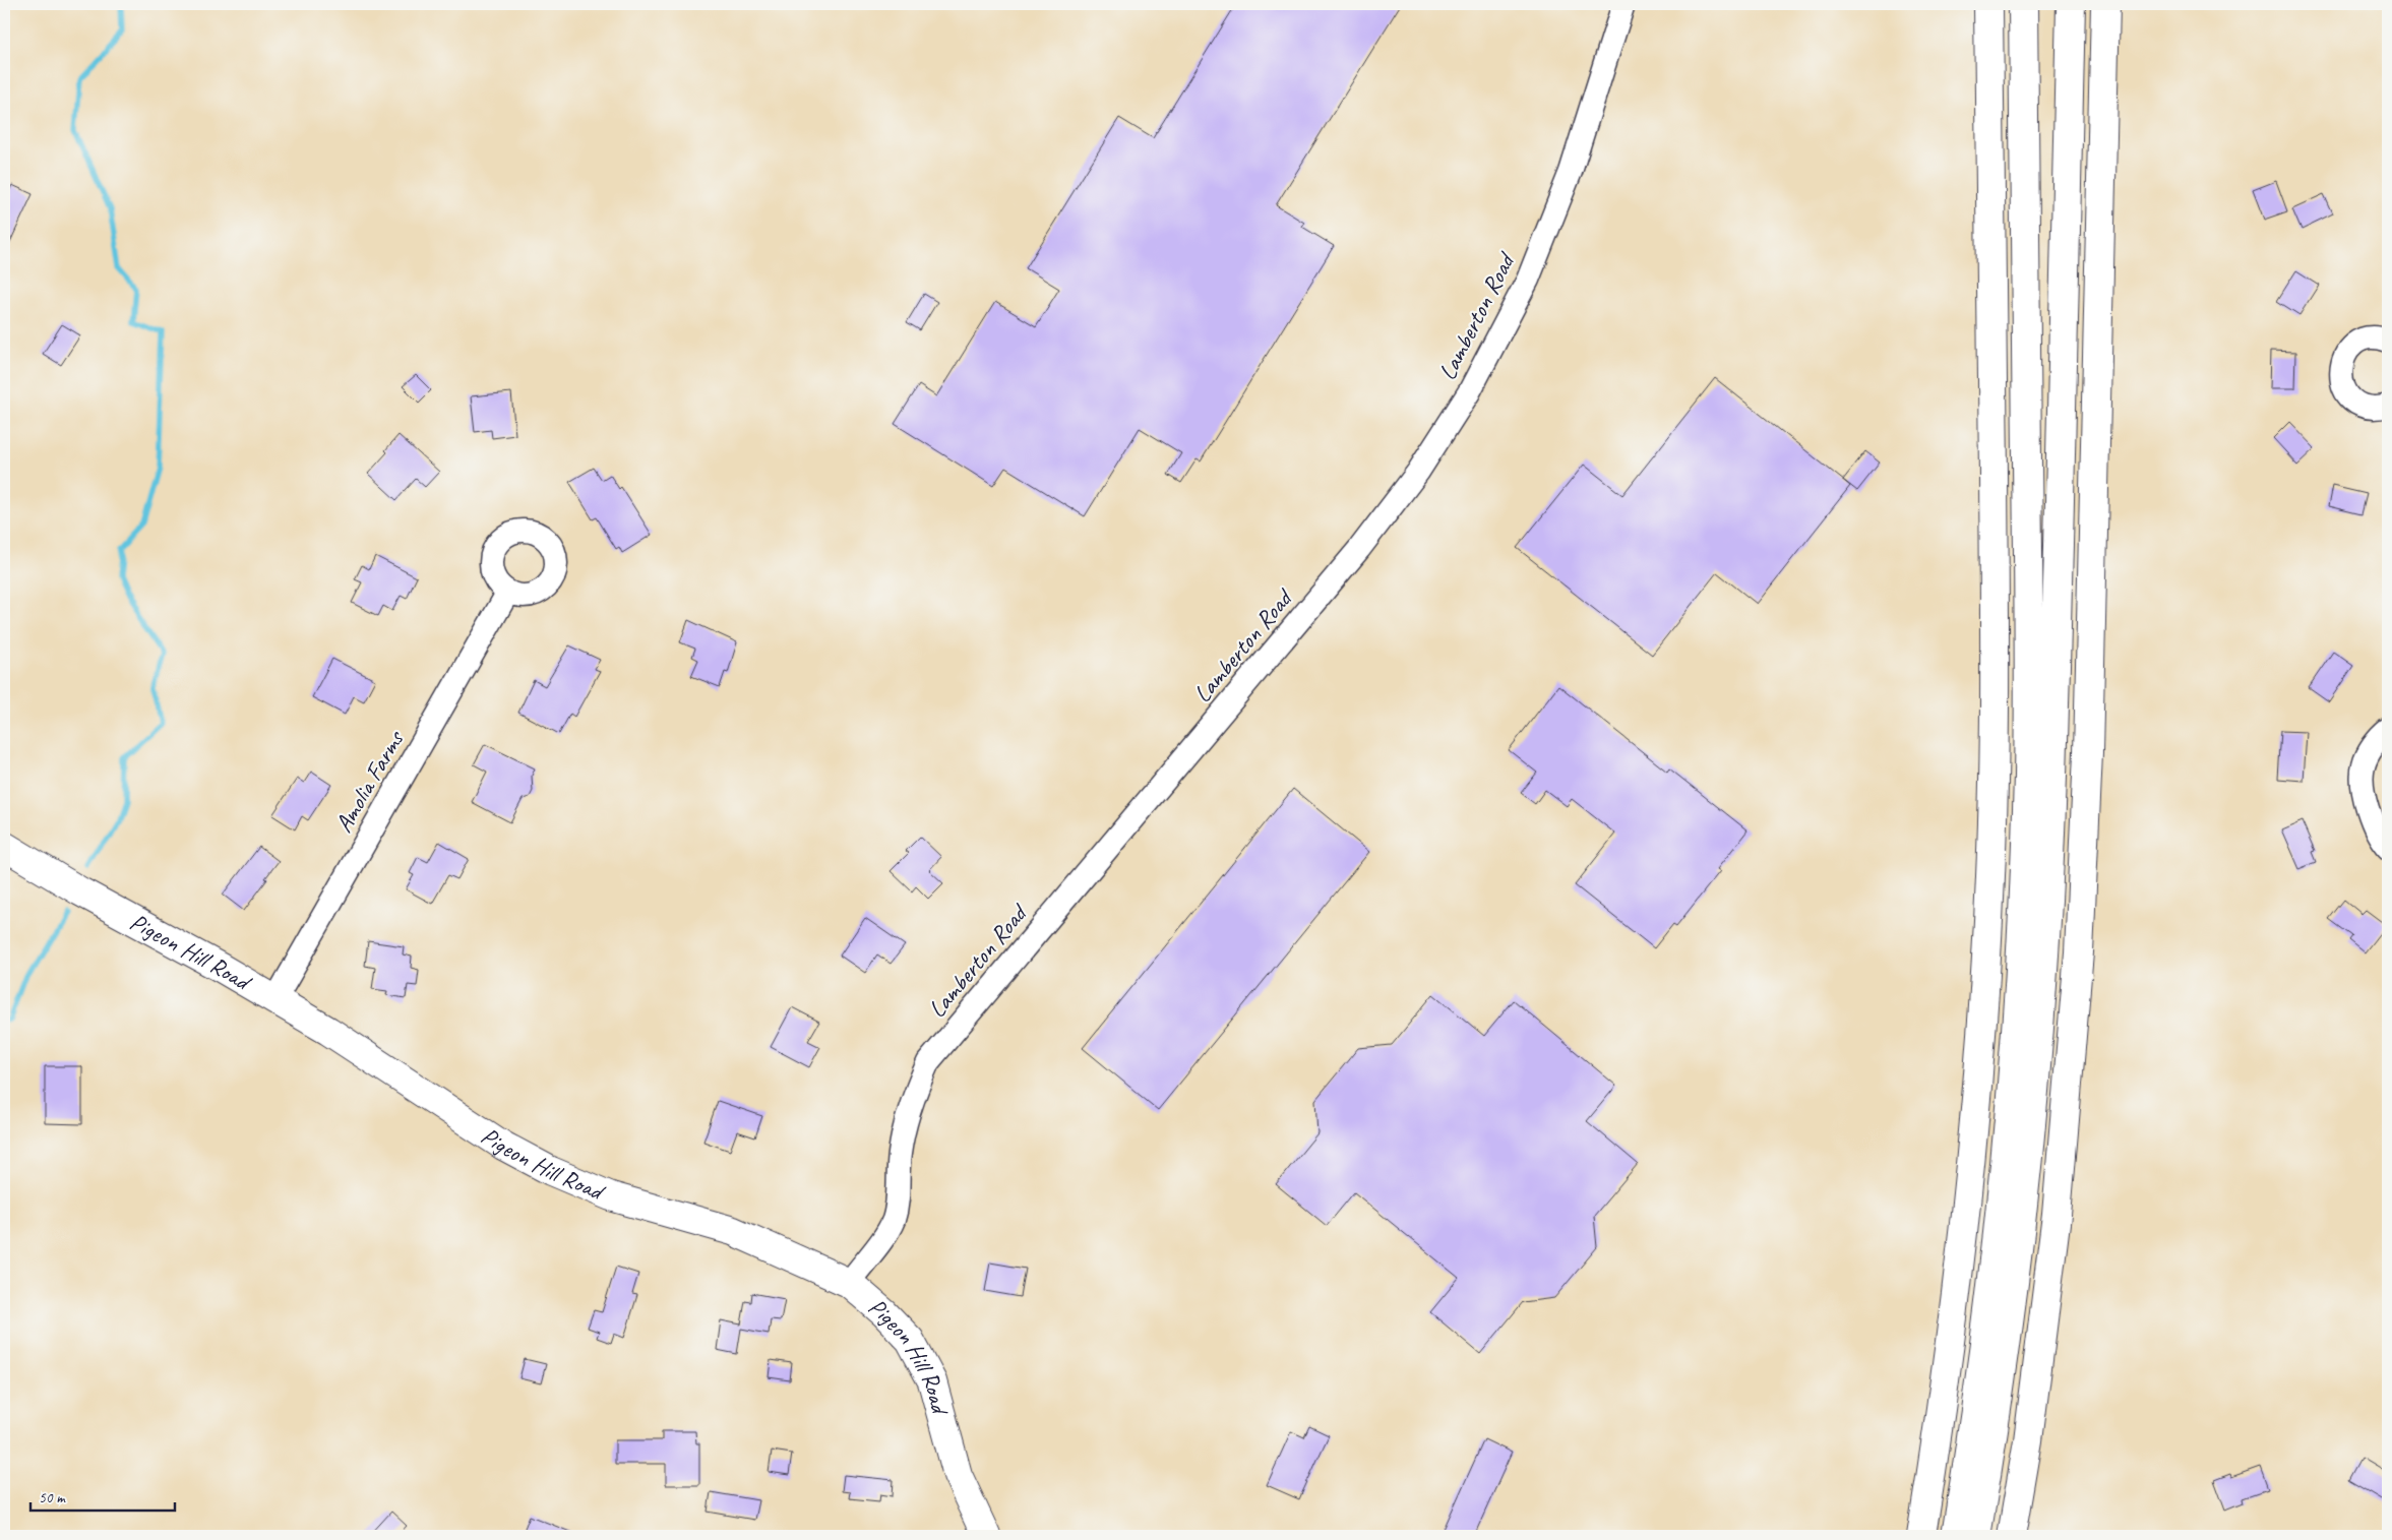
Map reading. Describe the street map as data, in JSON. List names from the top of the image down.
{
  "streets": {
    "main road": ["Pigeon Hill Road"],
    "street": ["Lamberton Road", "Amolia Farms"]
  },
  "crossings": [
    ["Lamberton Road", "Pigeon Hill Road"],
    ["Amolia Farms", "Pigeon Hill Road"]
  ],
  "scale_bar": "50 m"
}
